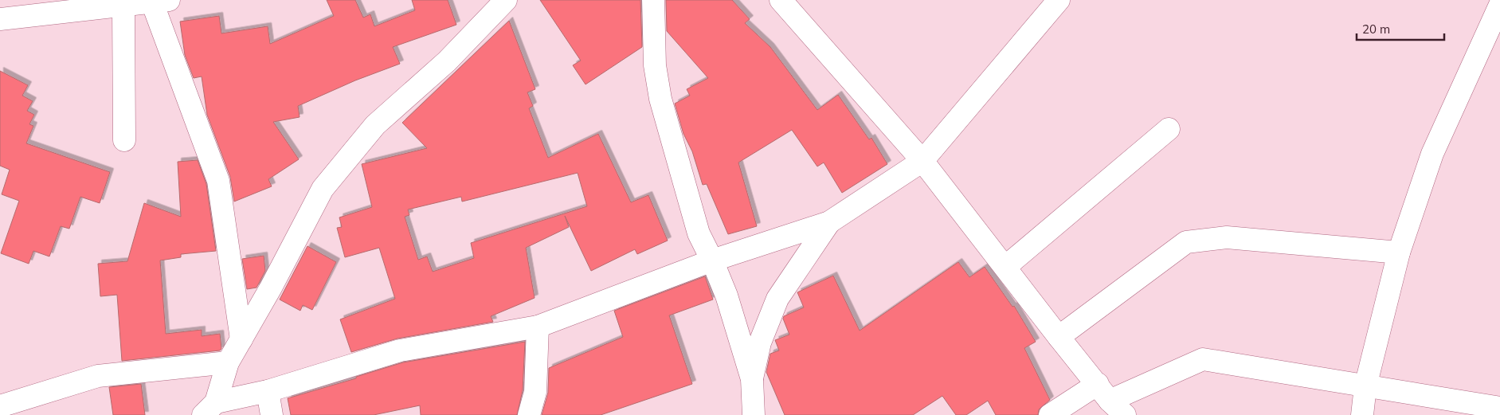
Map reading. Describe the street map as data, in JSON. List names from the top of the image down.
{
  "scale_bar": "20 m"
}
